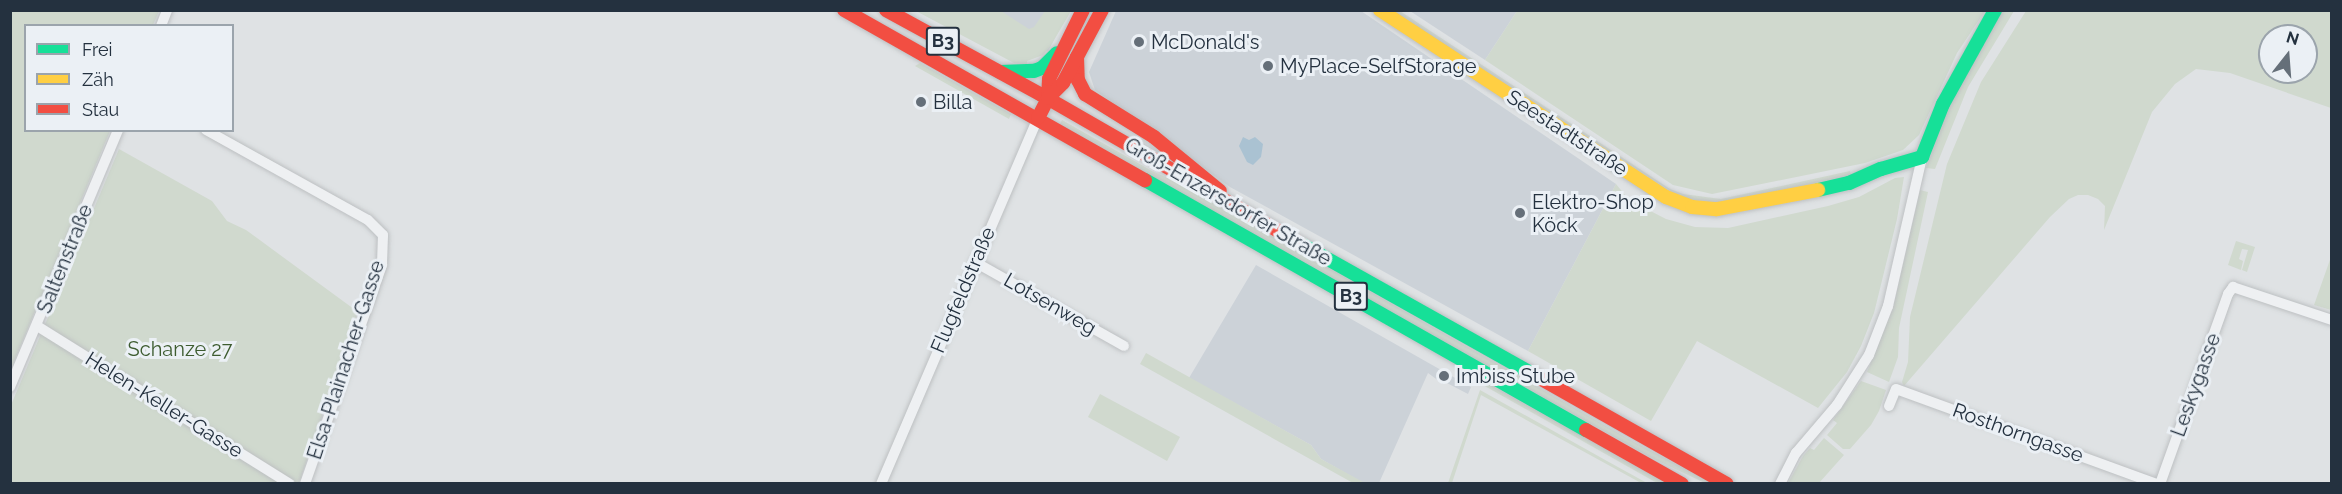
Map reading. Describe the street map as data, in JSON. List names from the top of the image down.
{
  "streets": {
    "main road": [
      "B3",
      "Seestadtstraße",
      "Groß-Enzersdorfer Straße",
      "Flugfeldstraße"
    ],
    "street": [
      "Saltenstraße",
      "Lotsenweg",
      "Elsa-Plainacher-Gasse",
      "Leskygasse",
      "Helen-Keller-Gasse",
      "Rosthorngasse"
    ]
  },
  "crossings": [
    ["Groß-Enzersdorfer Straße", "Flugfeldstraße"],
    ["Saltenstraße", "Helen-Keller-Gasse"],
    ["Flugfeldstraße", "Lotsenweg"],
    ["Leskygasse", "Rosthorngasse"]
  ],
  "parks": ["Schanze 27"],
  "places": [
    "McDonald's",
    "MyPlace-SelfStorage",
    "Billa",
    "Elektro-Shop Köck",
    "Imbiss Stube"
  ],
  "legend": ["Frei", "Zäh", "Stau"],
  "north": "top"
}
